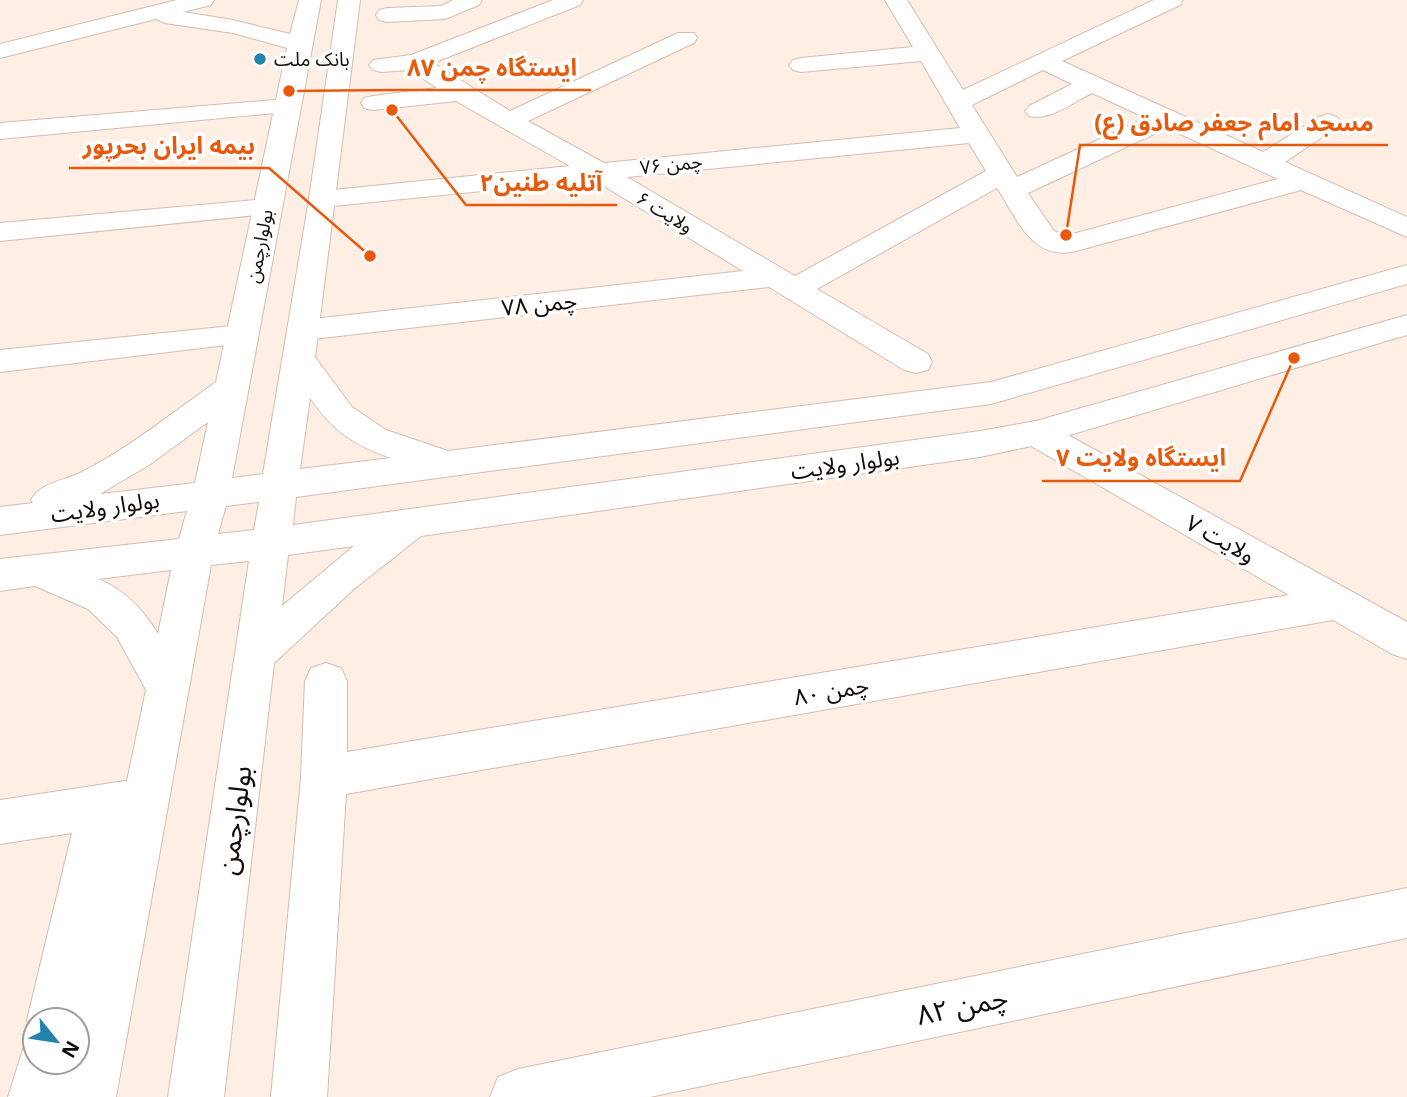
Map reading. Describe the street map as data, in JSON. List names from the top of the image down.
{
  "streets": {
    "street": [
      "چمن ۷۶",
      "ولایت ۶",
      "بولوارچمن",
      "چمن ۷۸",
      "بولوار ولایت",
      "ولایت ۷",
      "چمن ۸۰",
      "چمن ۸۲"
    ]
  },
  "crossings": [
    ["چمن ۷۶", "ولایت ۶"],
    ["ولایت ۶", "چمن ۷۸"],
    ["بولوارچمن", "بولوار ولایت"],
    ["بولوار ولایت", "ولایت ۷"],
    ["ولایت ۷", "چمن ۸۰"]
  ],
  "places": [
    "بانک ملت",
    "ایستگاه چمن ۸۷",
    "آتلیه طنین۲",
    "مسجد امام جعفر صادق (ع)",
    "بيمه ايران بحرپور",
    "ایستگاه ولایت ۷"
  ],
  "north": "bottom right"
}
